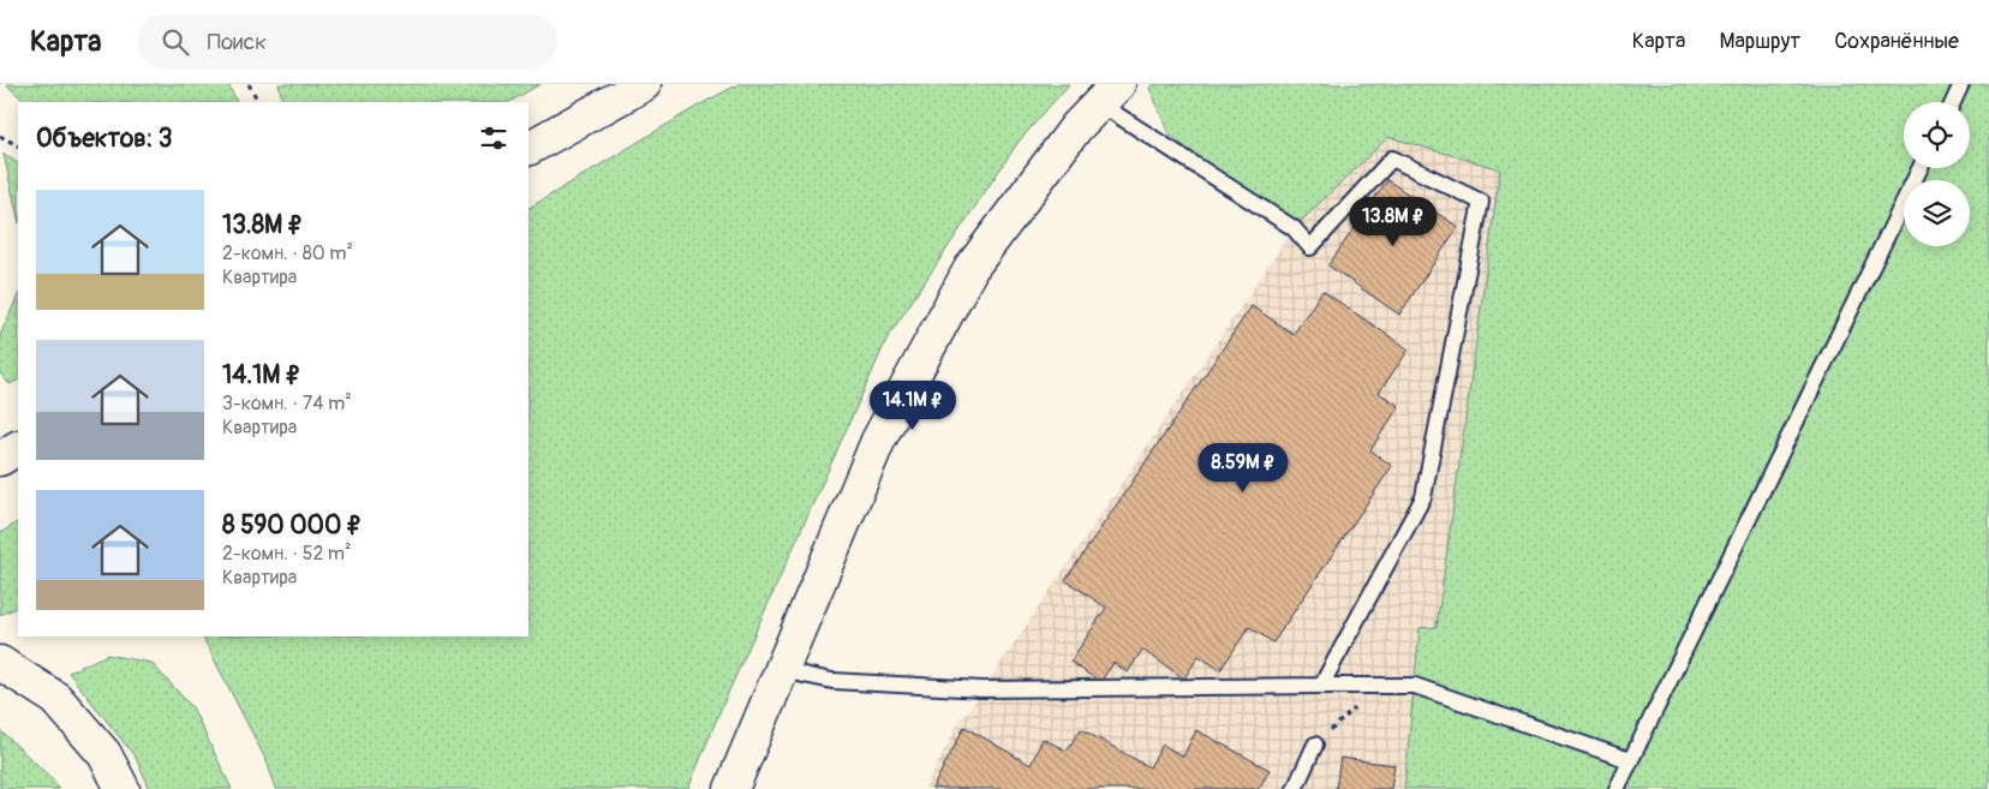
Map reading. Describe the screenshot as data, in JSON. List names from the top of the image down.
{
  "page": {
    "header": "Карта",
    "search": "Поиск",
    "nav": ["Карта", "Маршрут", "Сохранённые"],
    "heading": "Объектов: 3",
    "list": [
      {
        "name": "13.8M ₽",
        "note": "2-комн. · 80 m² · Квартира"
      },
      {
        "name": "14.1M ₽",
        "note": "3-комн. · 74 m² · Квартира"
      },
      {
        "name": "8 590 000 ₽",
        "note": "2-комн. · 52 m² · Квартира"
      }
    ],
    "price": ["13.8M ₽", "14.1M ₽", "8.59M ₽"]
  }
}
